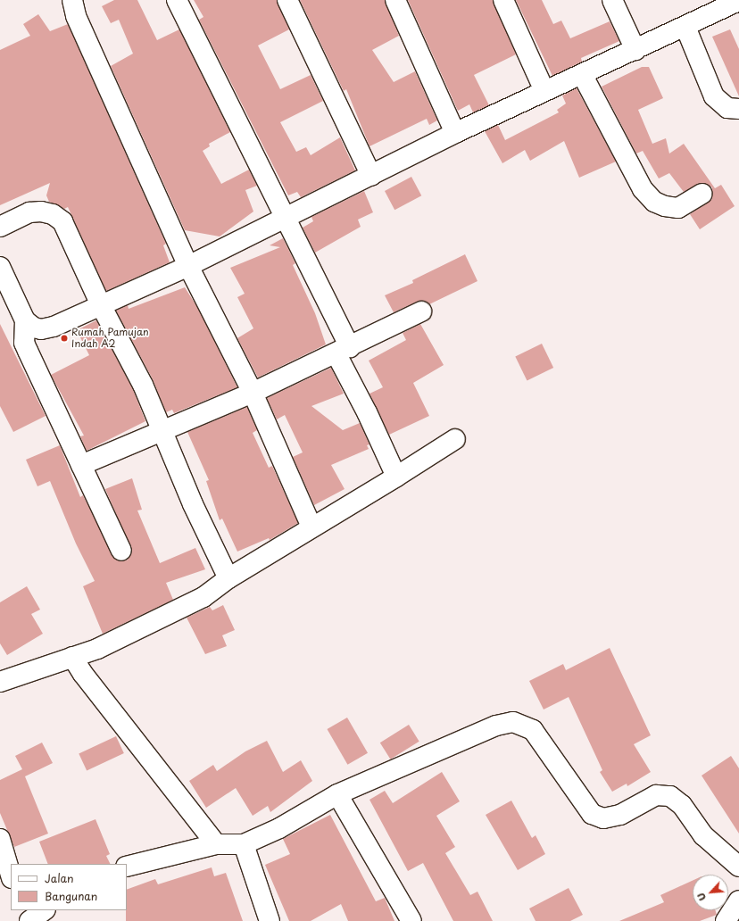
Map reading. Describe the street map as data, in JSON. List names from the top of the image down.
{
  "places": ["Rumah Pamujan Indah A2"],
  "legend": ["Jalan", "Bangunan"],
  "north": "bottom left"
}
